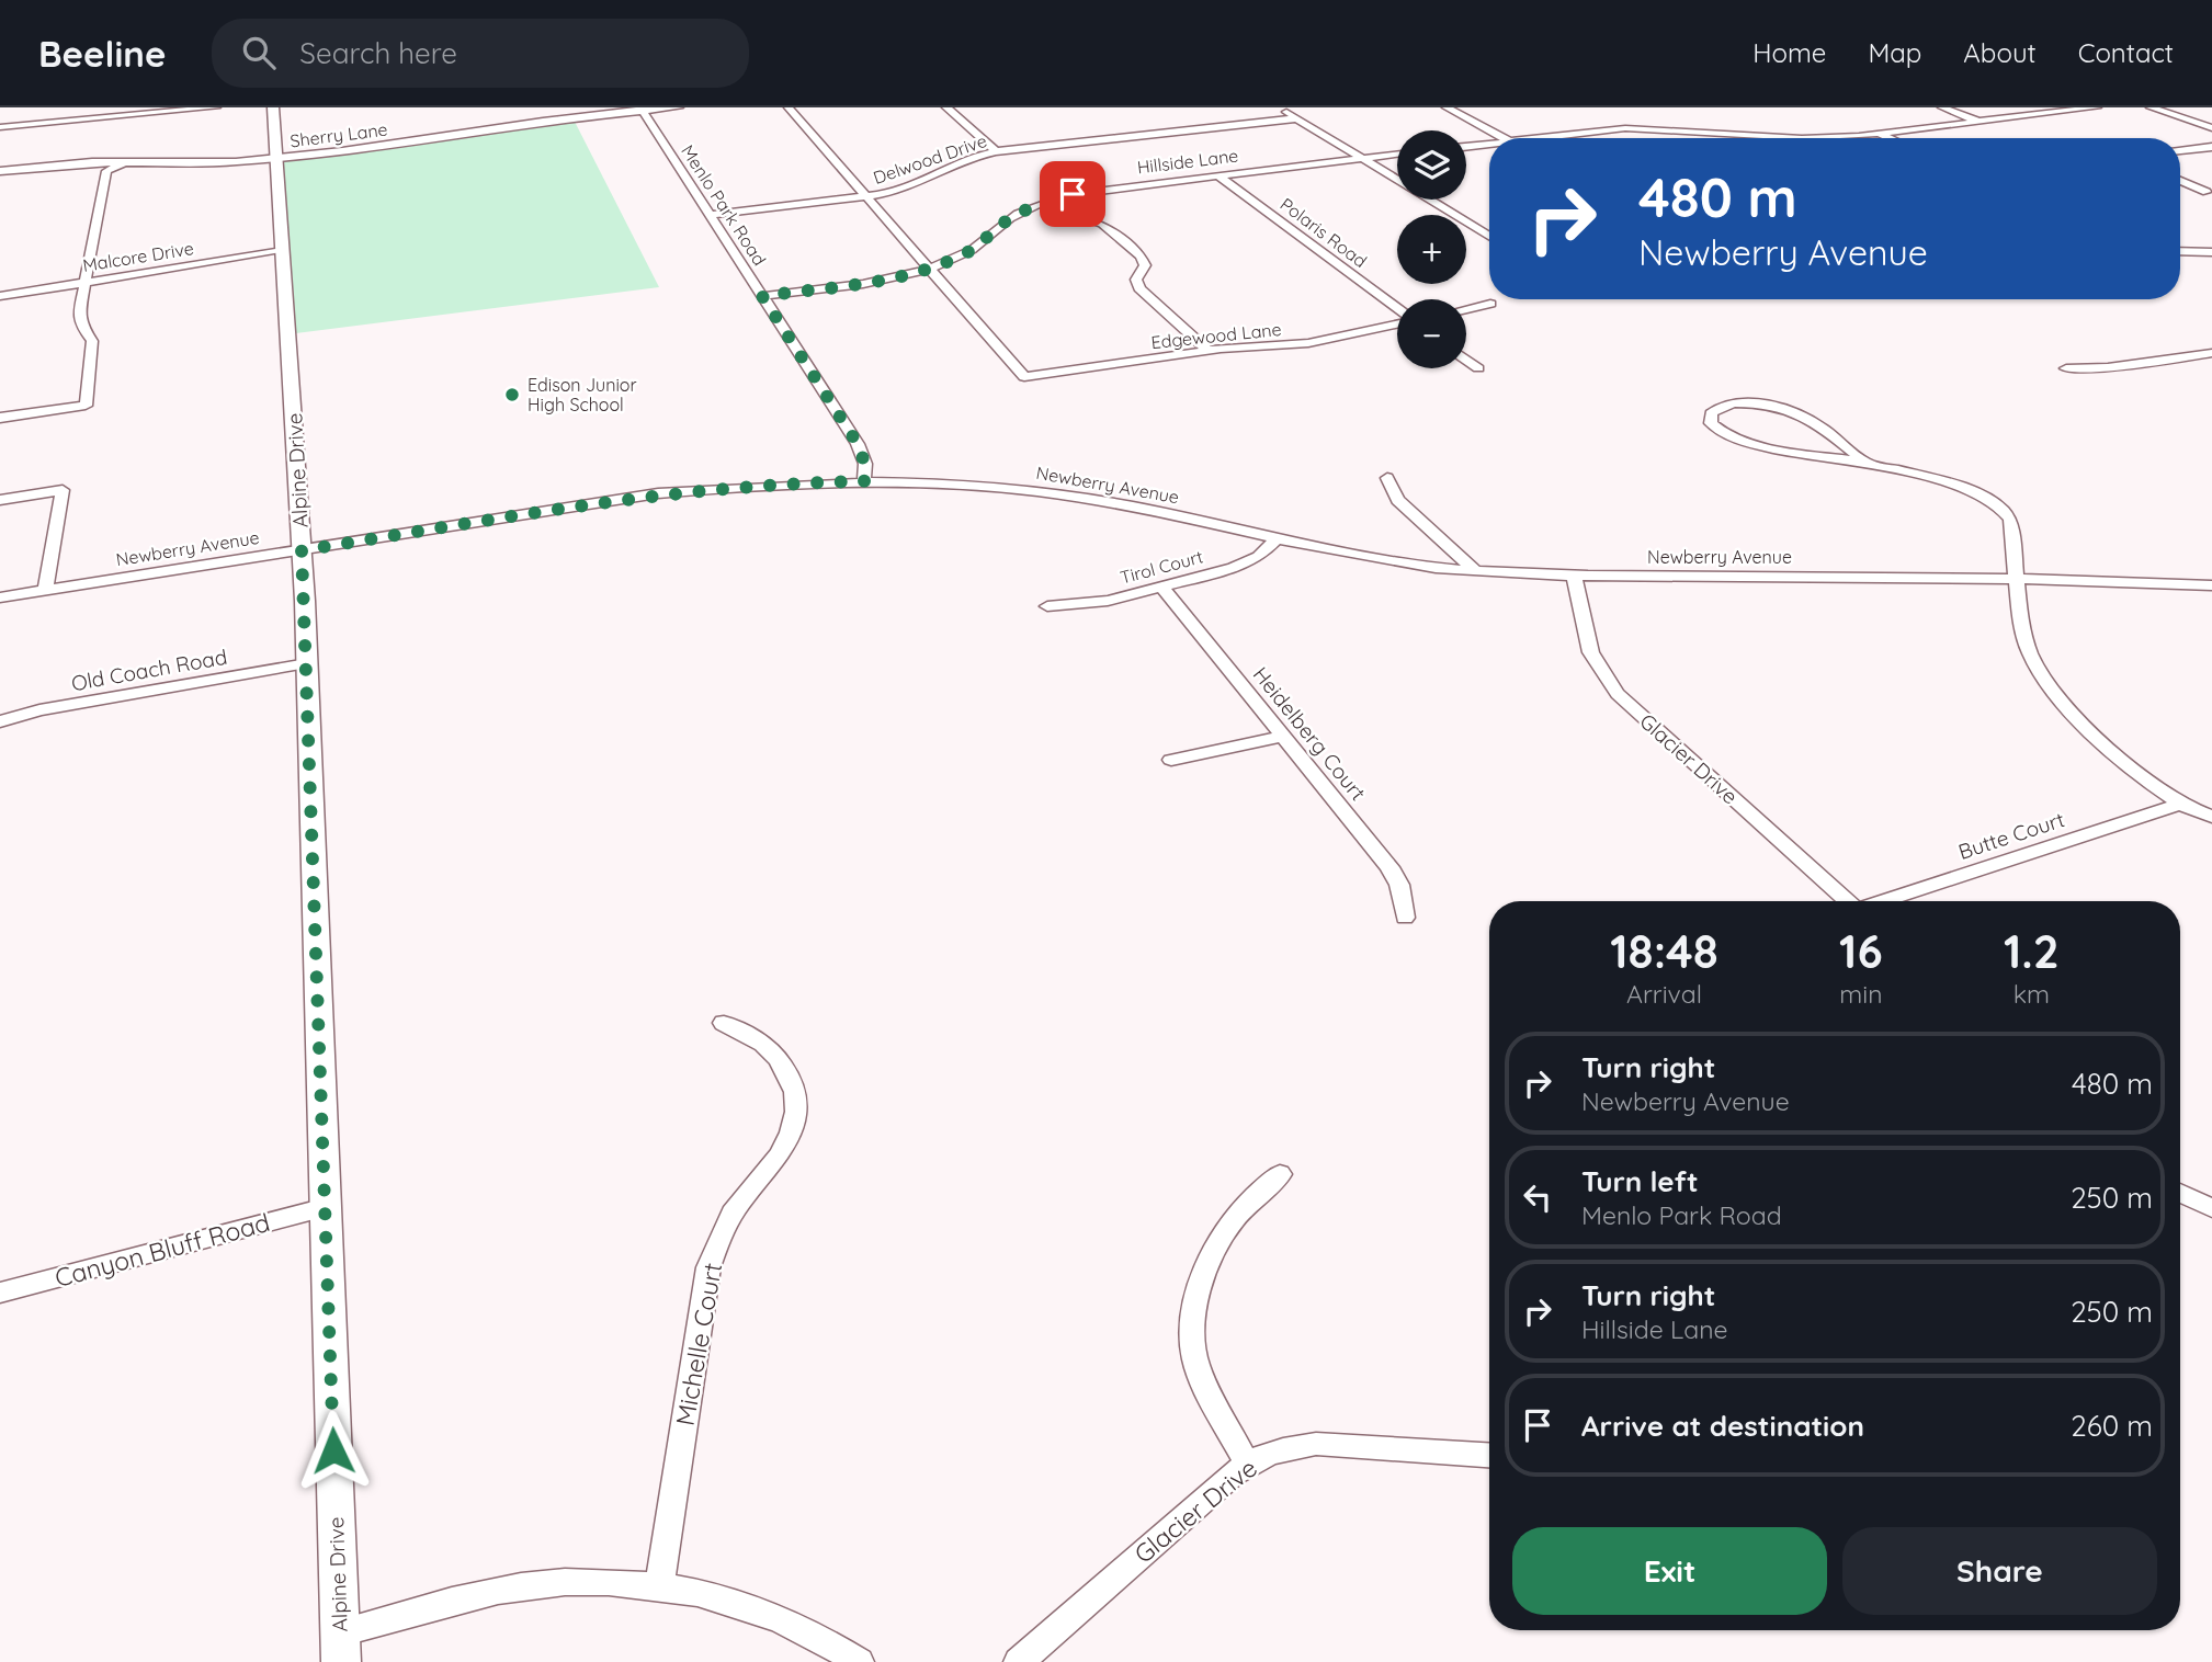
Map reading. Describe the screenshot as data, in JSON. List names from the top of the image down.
{
  "streets": {
    "street": [
      "Sherry Lane",
      "Delwood Drive",
      "Hillside Lane",
      "Menlo Park Road",
      "Polaris Road",
      "Malcore Drive",
      "Edgewood Lane",
      "Alpine Drive",
      "Newberry Avenue",
      "Tirol Court",
      "Old Coach Road",
      "Heidelberg Court",
      "Glacier Drive",
      "Butte Court",
      "Canyon Bluff Road",
      "Michelle Court"
    ]
  },
  "crossings": [
    ["Sherry Lane", "Menlo Park Road"],
    ["Sherry Lane", "Alpine Drive"],
    ["Delwood Drive", "Menlo Park Road"],
    ["Hillside Lane", "Menlo Park Road"],
    ["Hillside Lane", "Polaris Road"],
    ["Hillside Lane", "Edgewood Lane"],
    ["Menlo Park Road", "Newberry Avenue"],
    ["Malcore Drive", "Alpine Drive"],
    ["Alpine Drive", "Newberry Avenue"],
    ["Alpine Drive", "Old Coach Road"],
    ["Alpine Drive", "Canyon Bluff Road"],
    ["Newberry Avenue", "Tirol Court"],
    ["Newberry Avenue", "Glacier Drive"],
    ["Tirol Court", "Heidelberg Court"]
  ],
  "places": ["Edison Junior High School"],
  "page": {
    "header": "Beeline",
    "search": "Search here",
    "nav": [
      "Home",
      "Map",
      "About",
      "Contact"
    ],
    "map_buttons": ["+", "−"],
    "turn": ["480 m", "Newberry Avenue"],
    "eta": [
      "18:48",
      "Arrival",
      "16",
      "min",
      "1.2",
      "km"
    ],
    "list": [
      {
        "name": "Turn right",
        "note": "Newberry Avenue",
        "value": "480 m"
      },
      {
        "name": "Turn left",
        "note": "Menlo Park Road",
        "value": "250 m"
      },
      {
        "name": "Turn right",
        "note": "Hillside Lane",
        "value": "250 m"
      },
      {
        "name": "Arrive at destination",
        "value": "260 m"
      }
    ],
    "buttons": ["Exit", "Share"]
  }
}
